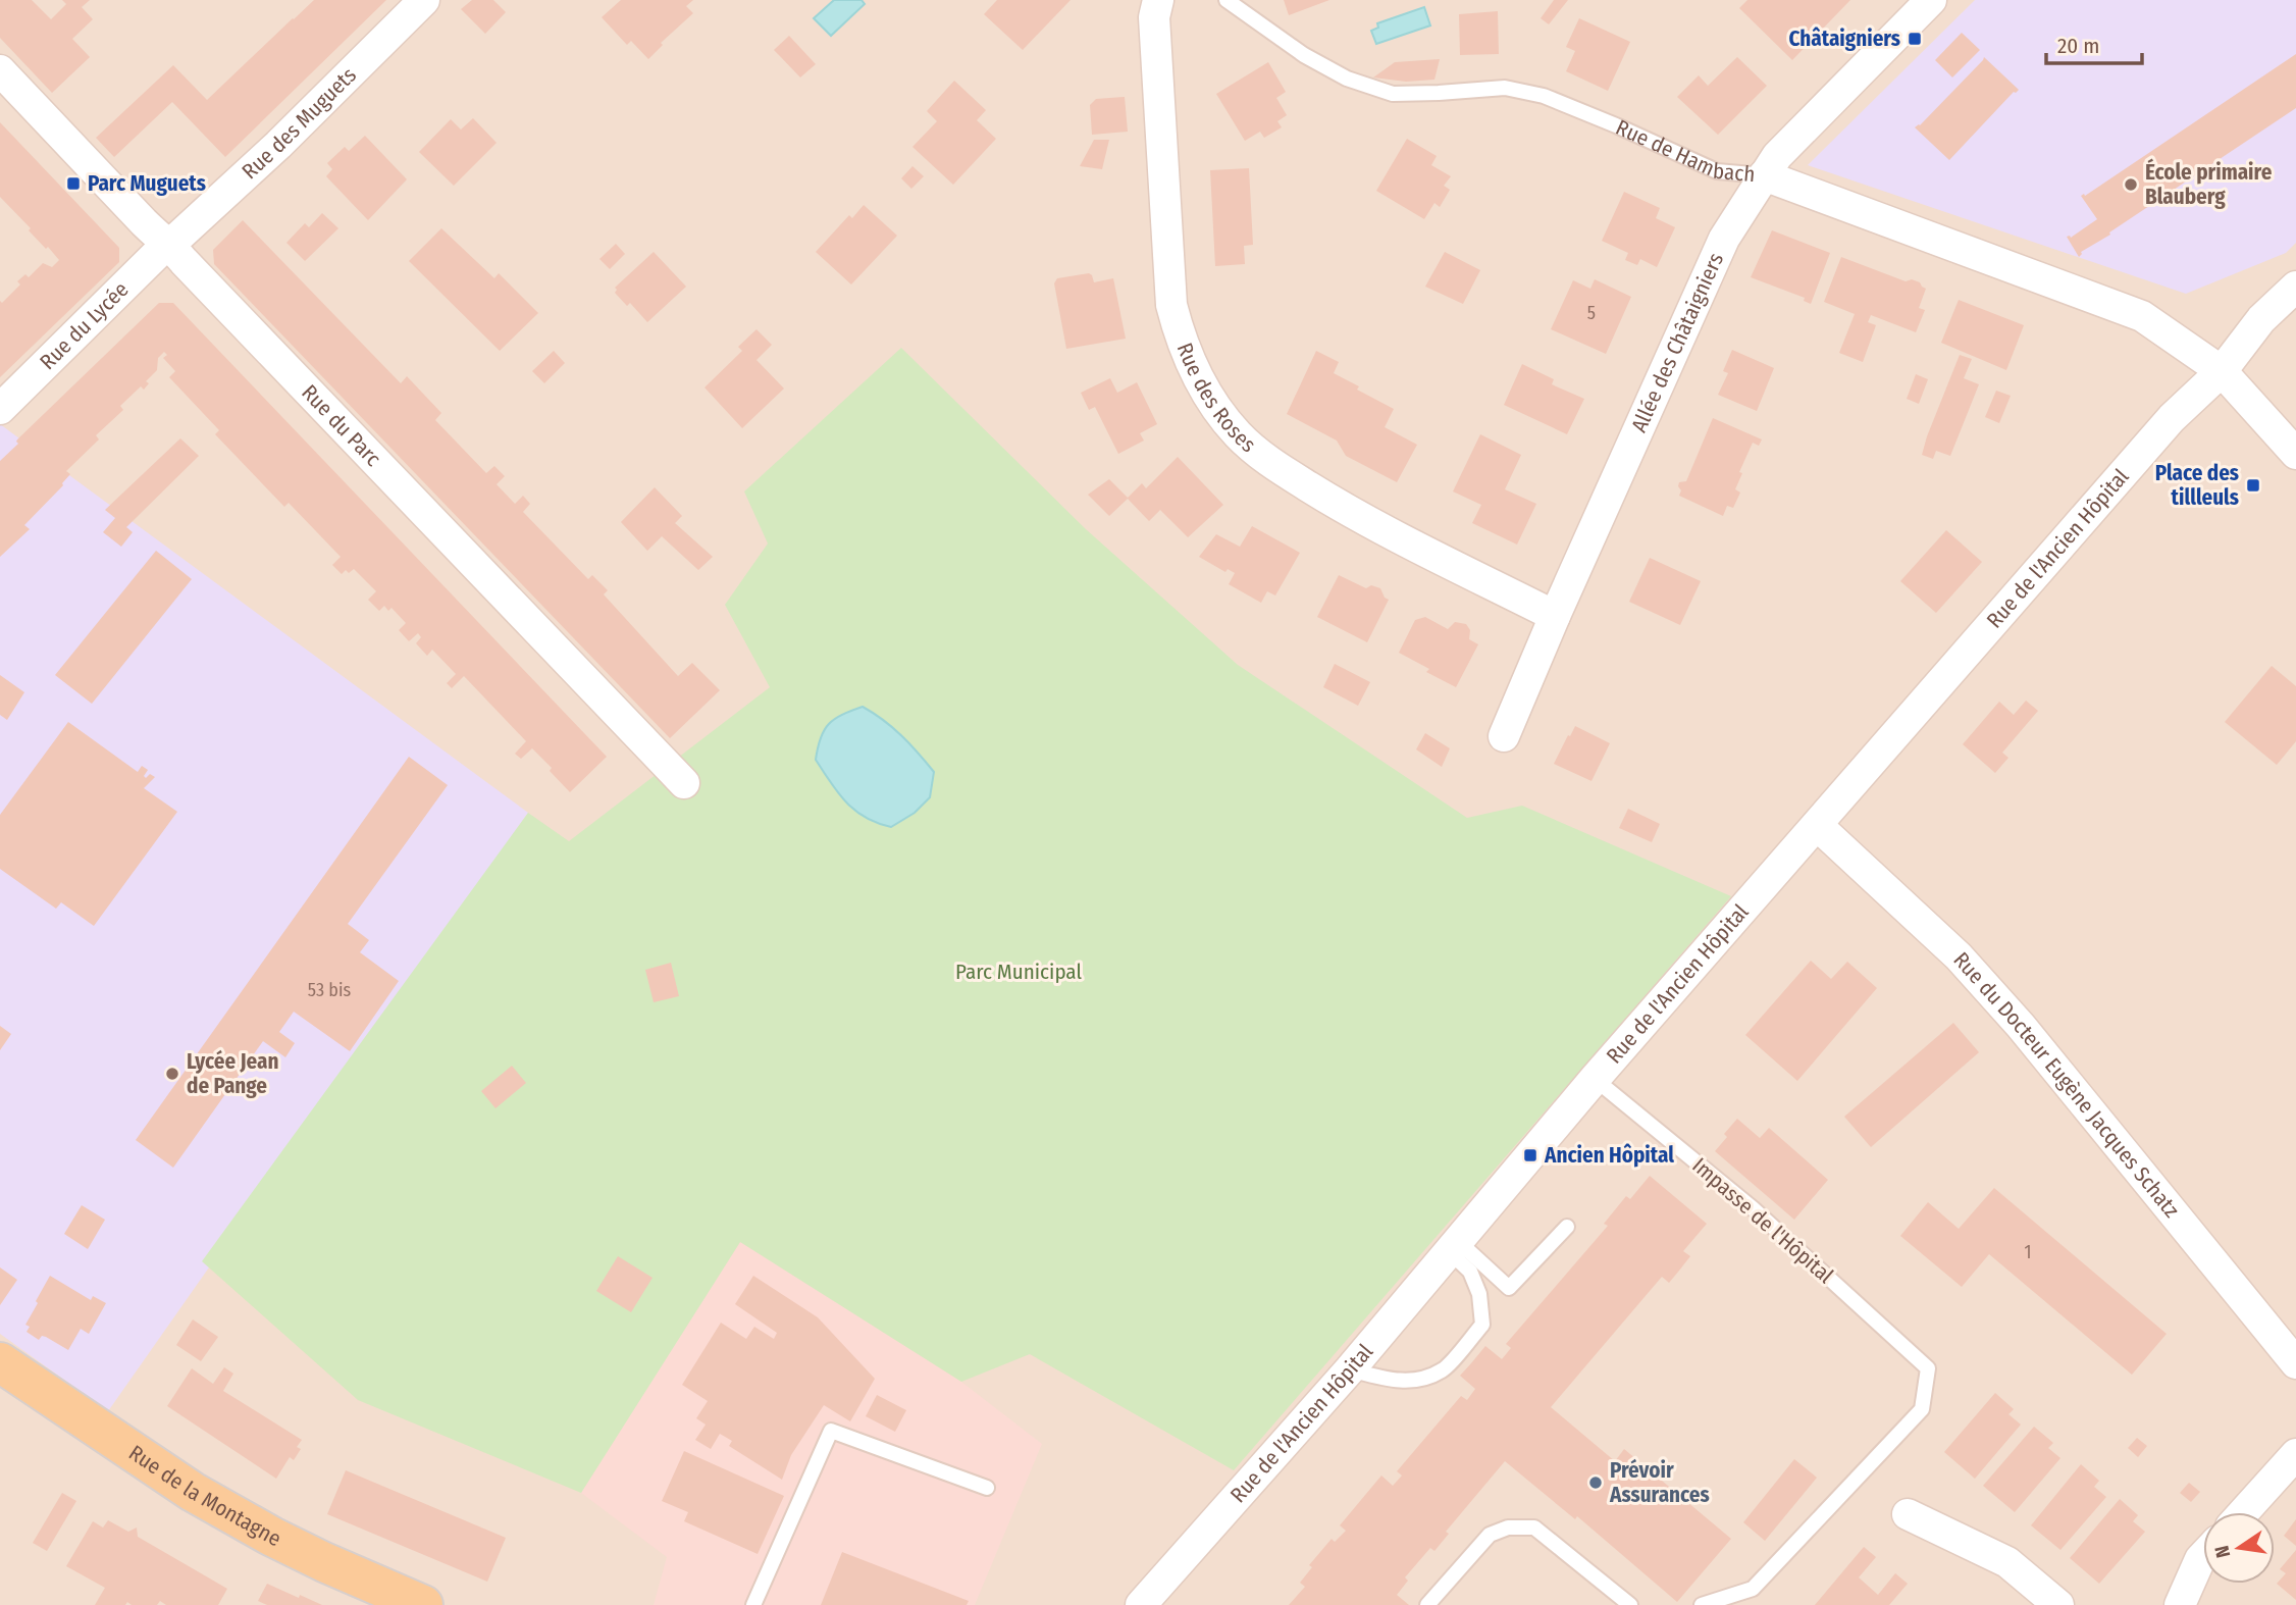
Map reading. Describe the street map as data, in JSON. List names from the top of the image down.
{
  "streets": {
    "main road": ["Rue de la Montagne"],
    "street": [
      "Rue des Muguets",
      "Rue de Hambach",
      "Rue du Lycée",
      "Allée des Châtaigniers",
      "Rue des Roses",
      "Rue du Parc",
      "Rue de l'Ancien Hôpital",
      "Rue du Docteur Eugène Jacques Schatz"
    ],
    "lane": ["Impasse de l'Hôpital"]
  },
  "crossings": [
    ["Rue des Muguets", "Rue du Lycée"],
    ["Rue des Muguets", "Rue du Parc"],
    ["Rue de Hambach", "Allée des Châtaigniers"],
    ["Rue de Hambach", "Rue de l'Ancien Hôpital"],
    ["Rue du Lycée", "Rue du Parc"],
    ["Allée des Châtaigniers", "Rue des Roses"],
    ["Rue de l'Ancien Hôpital", "Rue du Docteur Eugène Jacques Schatz"],
    ["Rue de l'Ancien Hôpital", "Impasse de l'Hôpital"]
  ],
  "parks": ["Parc Municipal"],
  "places": {
    "transit": [
      "Châtaigniers",
      "Parc Muguets",
      "Place des tillleuls",
      "Ancien Hôpital"
    ],
    "other": ["École primaire Blauberg", "Lycée Jean de Pange", "Prévoir Assurances"]
  },
  "house_numbers": ["5", "53 bis", "1"],
  "scale_bar": "20 m",
  "north": "left"
}
